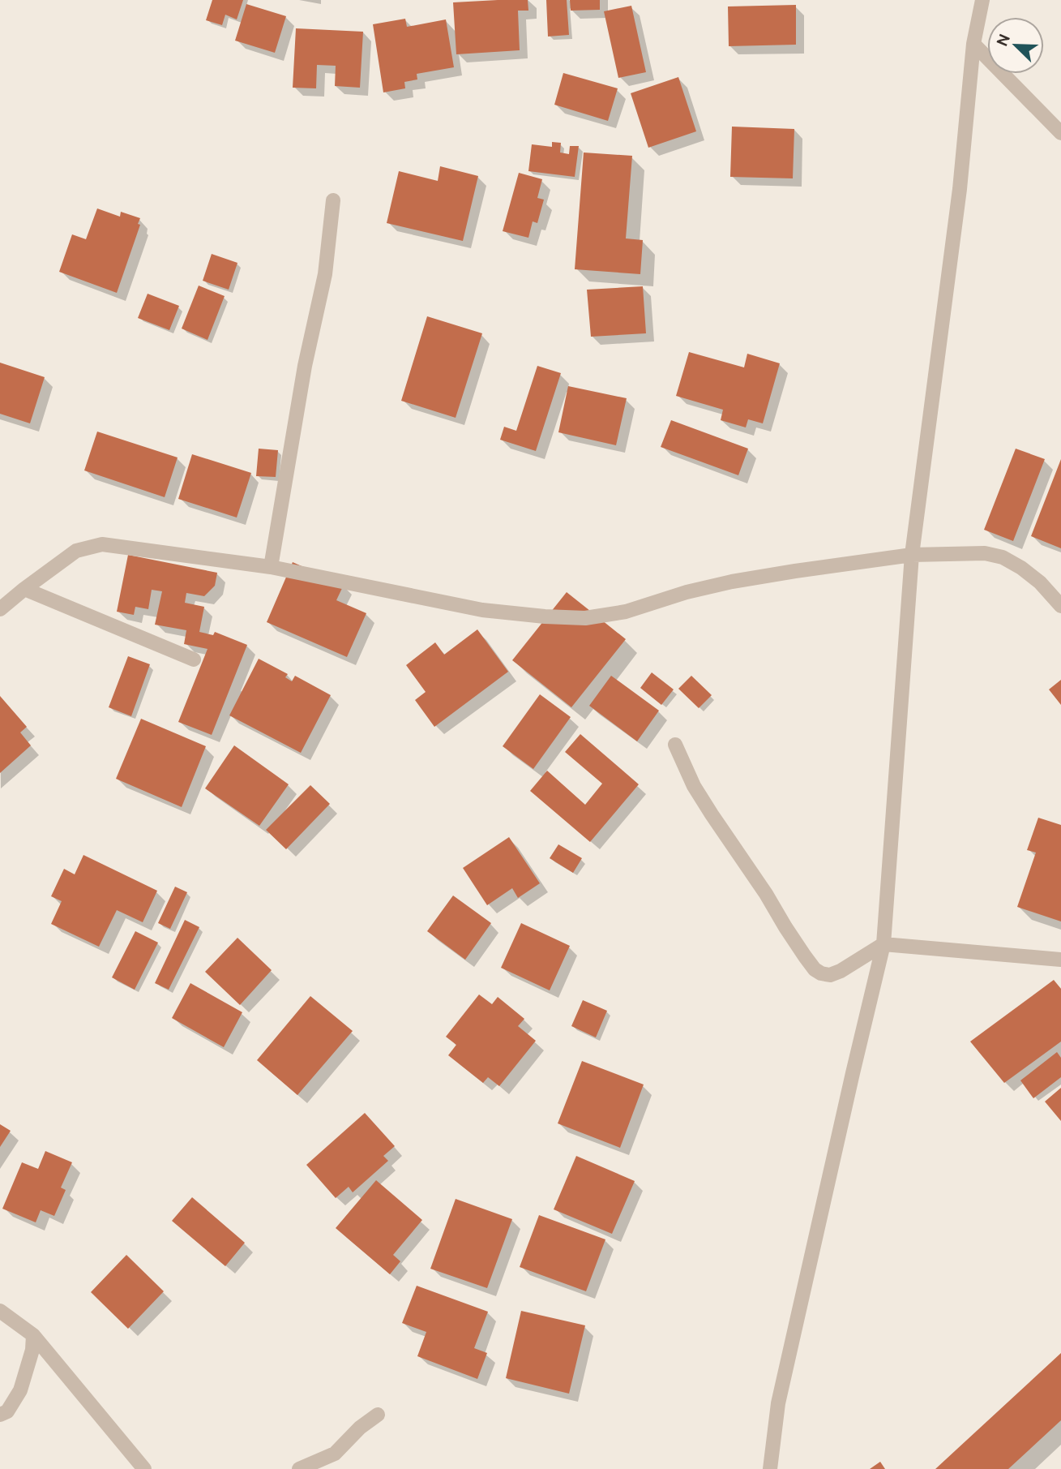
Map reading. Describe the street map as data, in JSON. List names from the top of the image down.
{
  "north": "top left"
}
